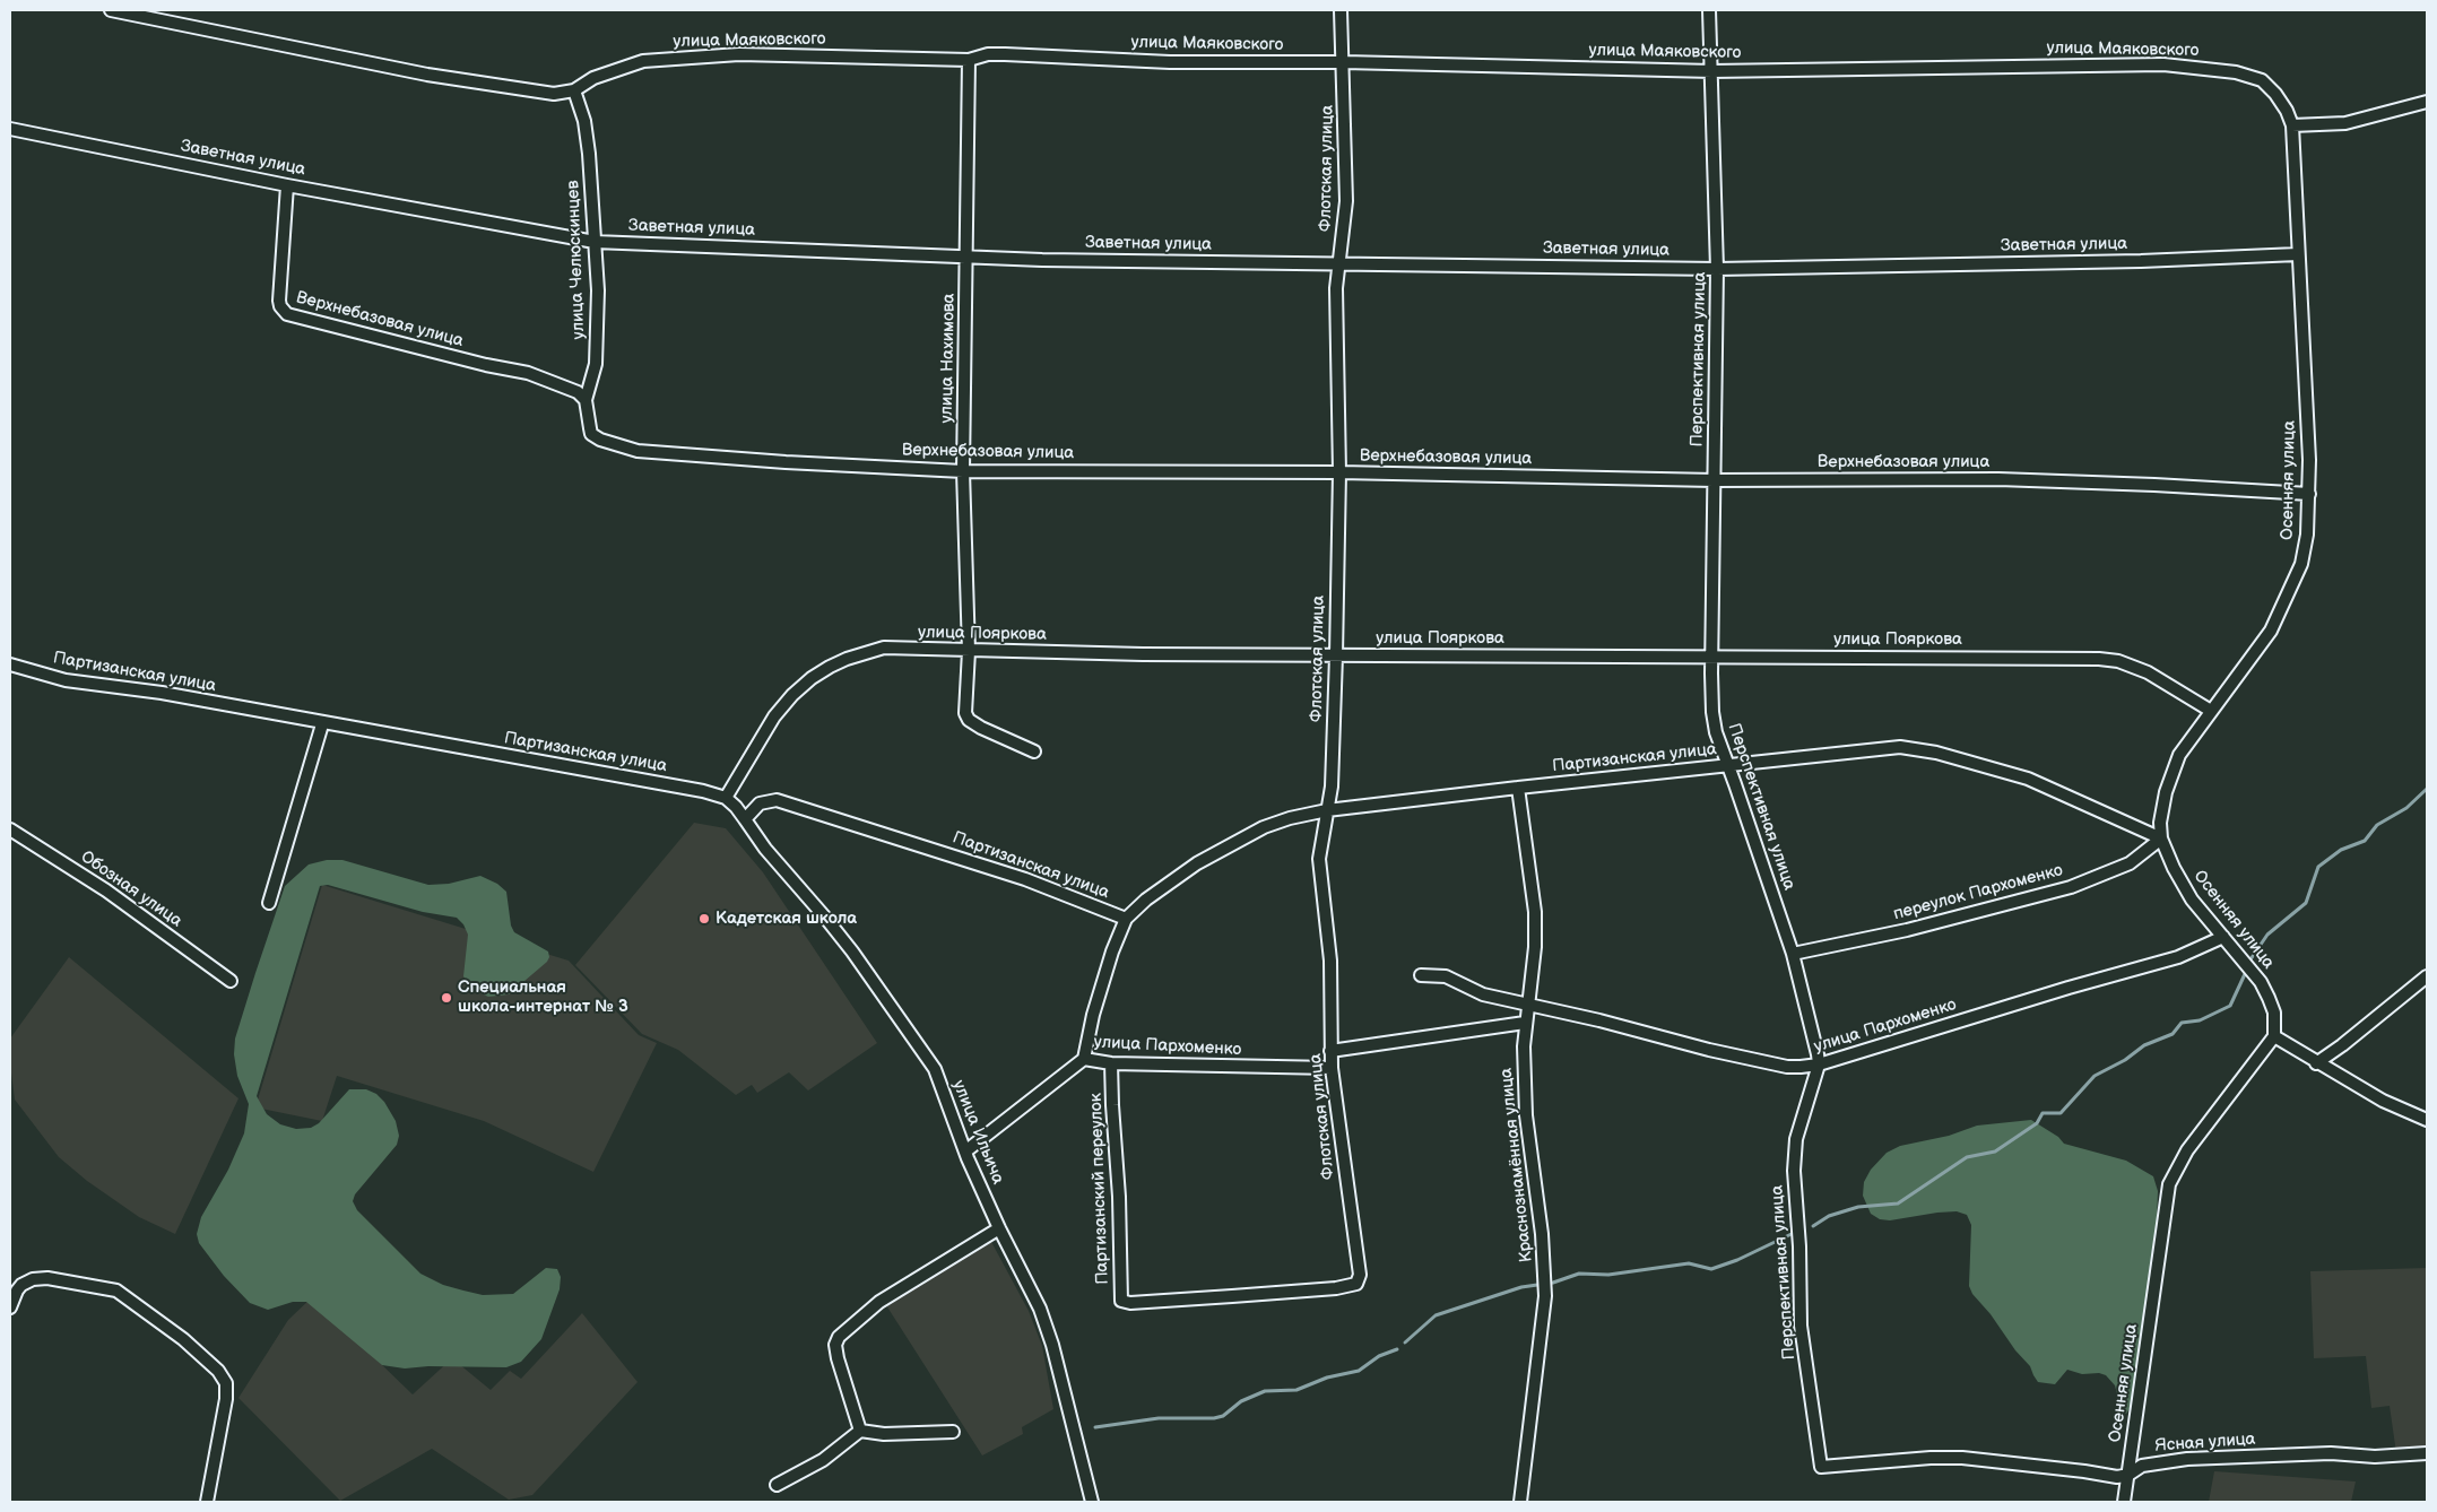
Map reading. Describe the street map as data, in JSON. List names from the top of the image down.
{
  "streets": {
    "street": [
      "улица Маяковского",
      "Заветная улица",
      "Флотская улица",
      "улица Челюскинцев",
      "Верхнебазовая улица",
      "улица Нахимова",
      "Перспективная улица",
      "Осенняя улица",
      "улица Пояркова",
      "Партизанская улица",
      "Обозная улица",
      "переулок Пархоменко",
      "улица Пархоменко",
      "улица Ильича",
      "Краснознамённая улица",
      "Партизанский переулок",
      "Ясная улица"
    ]
  },
  "crossings": [
    ["улица Маяковского", "Флотская улица"],
    ["улица Маяковского", "улица Челюскинцев"],
    ["улица Маяковского", "улица Нахимова"],
    ["улица Маяковского", "Перспективная улица"],
    ["улица Маяковского", "Осенняя улица"],
    ["Заветная улица", "Флотская улица"],
    ["Заветная улица", "улица Челюскинцев"],
    ["Заветная улица", "Верхнебазовая улица"],
    ["Заветная улица", "улица Нахимова"],
    ["Заветная улица", "Перспективная улица"],
    ["Заветная улица", "Осенняя улица"],
    ["Флотская улица", "Верхнебазовая улица"],
    ["Флотская улица", "улица Пояркова"],
    ["Флотская улица", "Партизанская улица"],
    ["Флотская улица", "улица Пархоменко"],
    ["Флотская улица", "Партизанский переулок"],
    ["улица Челюскинцев", "Верхнебазовая улица"],
    ["Верхнебазовая улица", "улица Нахимова"],
    ["Верхнебазовая улица", "Перспективная улица"],
    ["Верхнебазовая улица", "Осенняя улица"],
    ["улица Нахимова", "улица Пояркова"],
    ["Перспективная улица", "улица Пояркова"],
    ["Перспективная улица", "Партизанская улица"],
    ["Перспективная улица", "переулок Пархоменко"],
    ["Перспективная улица", "улица Пархоменко"],
    ["Перспективная улица", "Ясная улица"],
    ["Осенняя улица", "улица Пояркова"],
    ["Осенняя улица", "Партизанская улица"],
    ["Осенняя улица", "переулок Пархоменко"],
    ["Осенняя улица", "улица Пархоменко"],
    ["Осенняя улица", "Ясная улица"],
    ["улица Пояркова", "Партизанская улица"],
    ["Партизанская улица", "переулок Пархоменко"],
    ["Партизанская улица", "улица Пархоменко"],
    ["Партизанская улица", "улица Ильича"],
    ["Партизанская улица", "Краснознамённая улица"],
    ["улица Пархоменко", "улица Ильича"],
    ["улица Пархоменко", "Краснознамённая улица"],
    ["улица Пархоменко", "Партизанский переулок"]
  ],
  "places": ["Кадетская школа", "Специальная школа-интернат № 3"]
}
